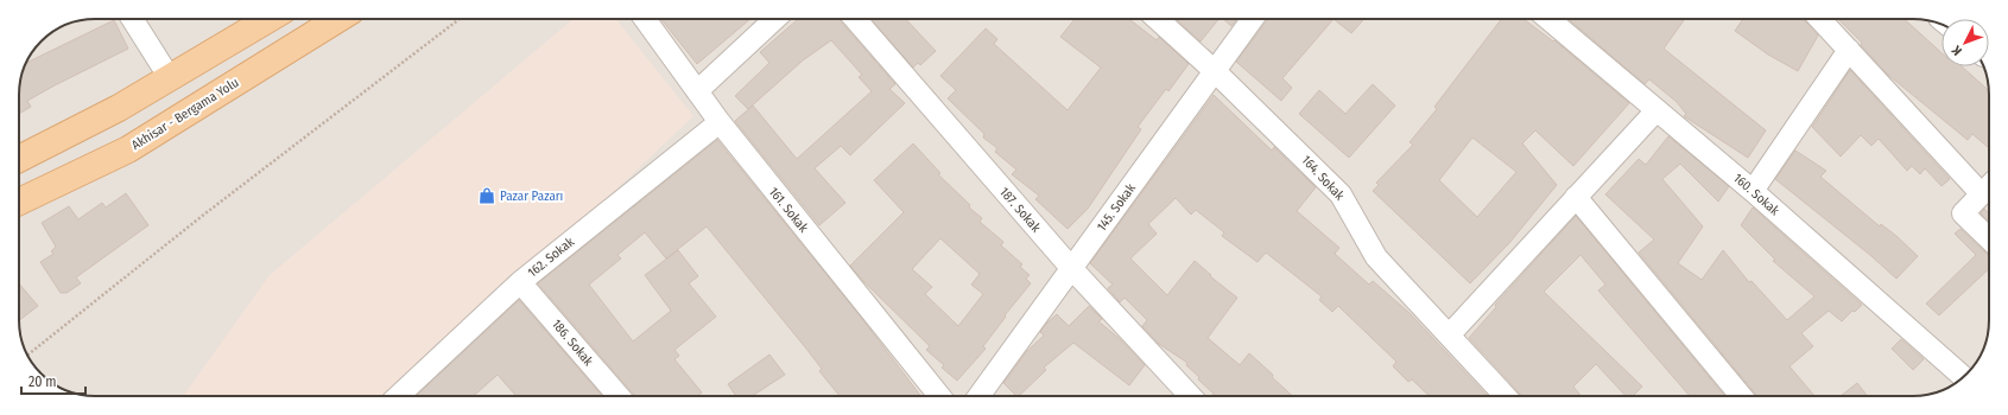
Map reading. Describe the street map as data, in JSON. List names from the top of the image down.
{
  "streets": {
    "main road": ["Akhisar - Bergama Yolu"],
    "street": [
      "164. Sokak",
      "160. Sokak",
      "145. Sokak",
      "161. Sokak",
      "187. Sokak",
      "162. Sokak",
      "186. Sokak"
    ]
  },
  "crossings": [
    ["164. Sokak", "145. Sokak"],
    ["145. Sokak", "187. Sokak"],
    ["161. Sokak", "162. Sokak"],
    ["162. Sokak", "186. Sokak"]
  ],
  "places": {
    "shop": ["Pazar Pazarı"]
  },
  "scale_bar": "20 m",
  "north": "bottom left"
}
